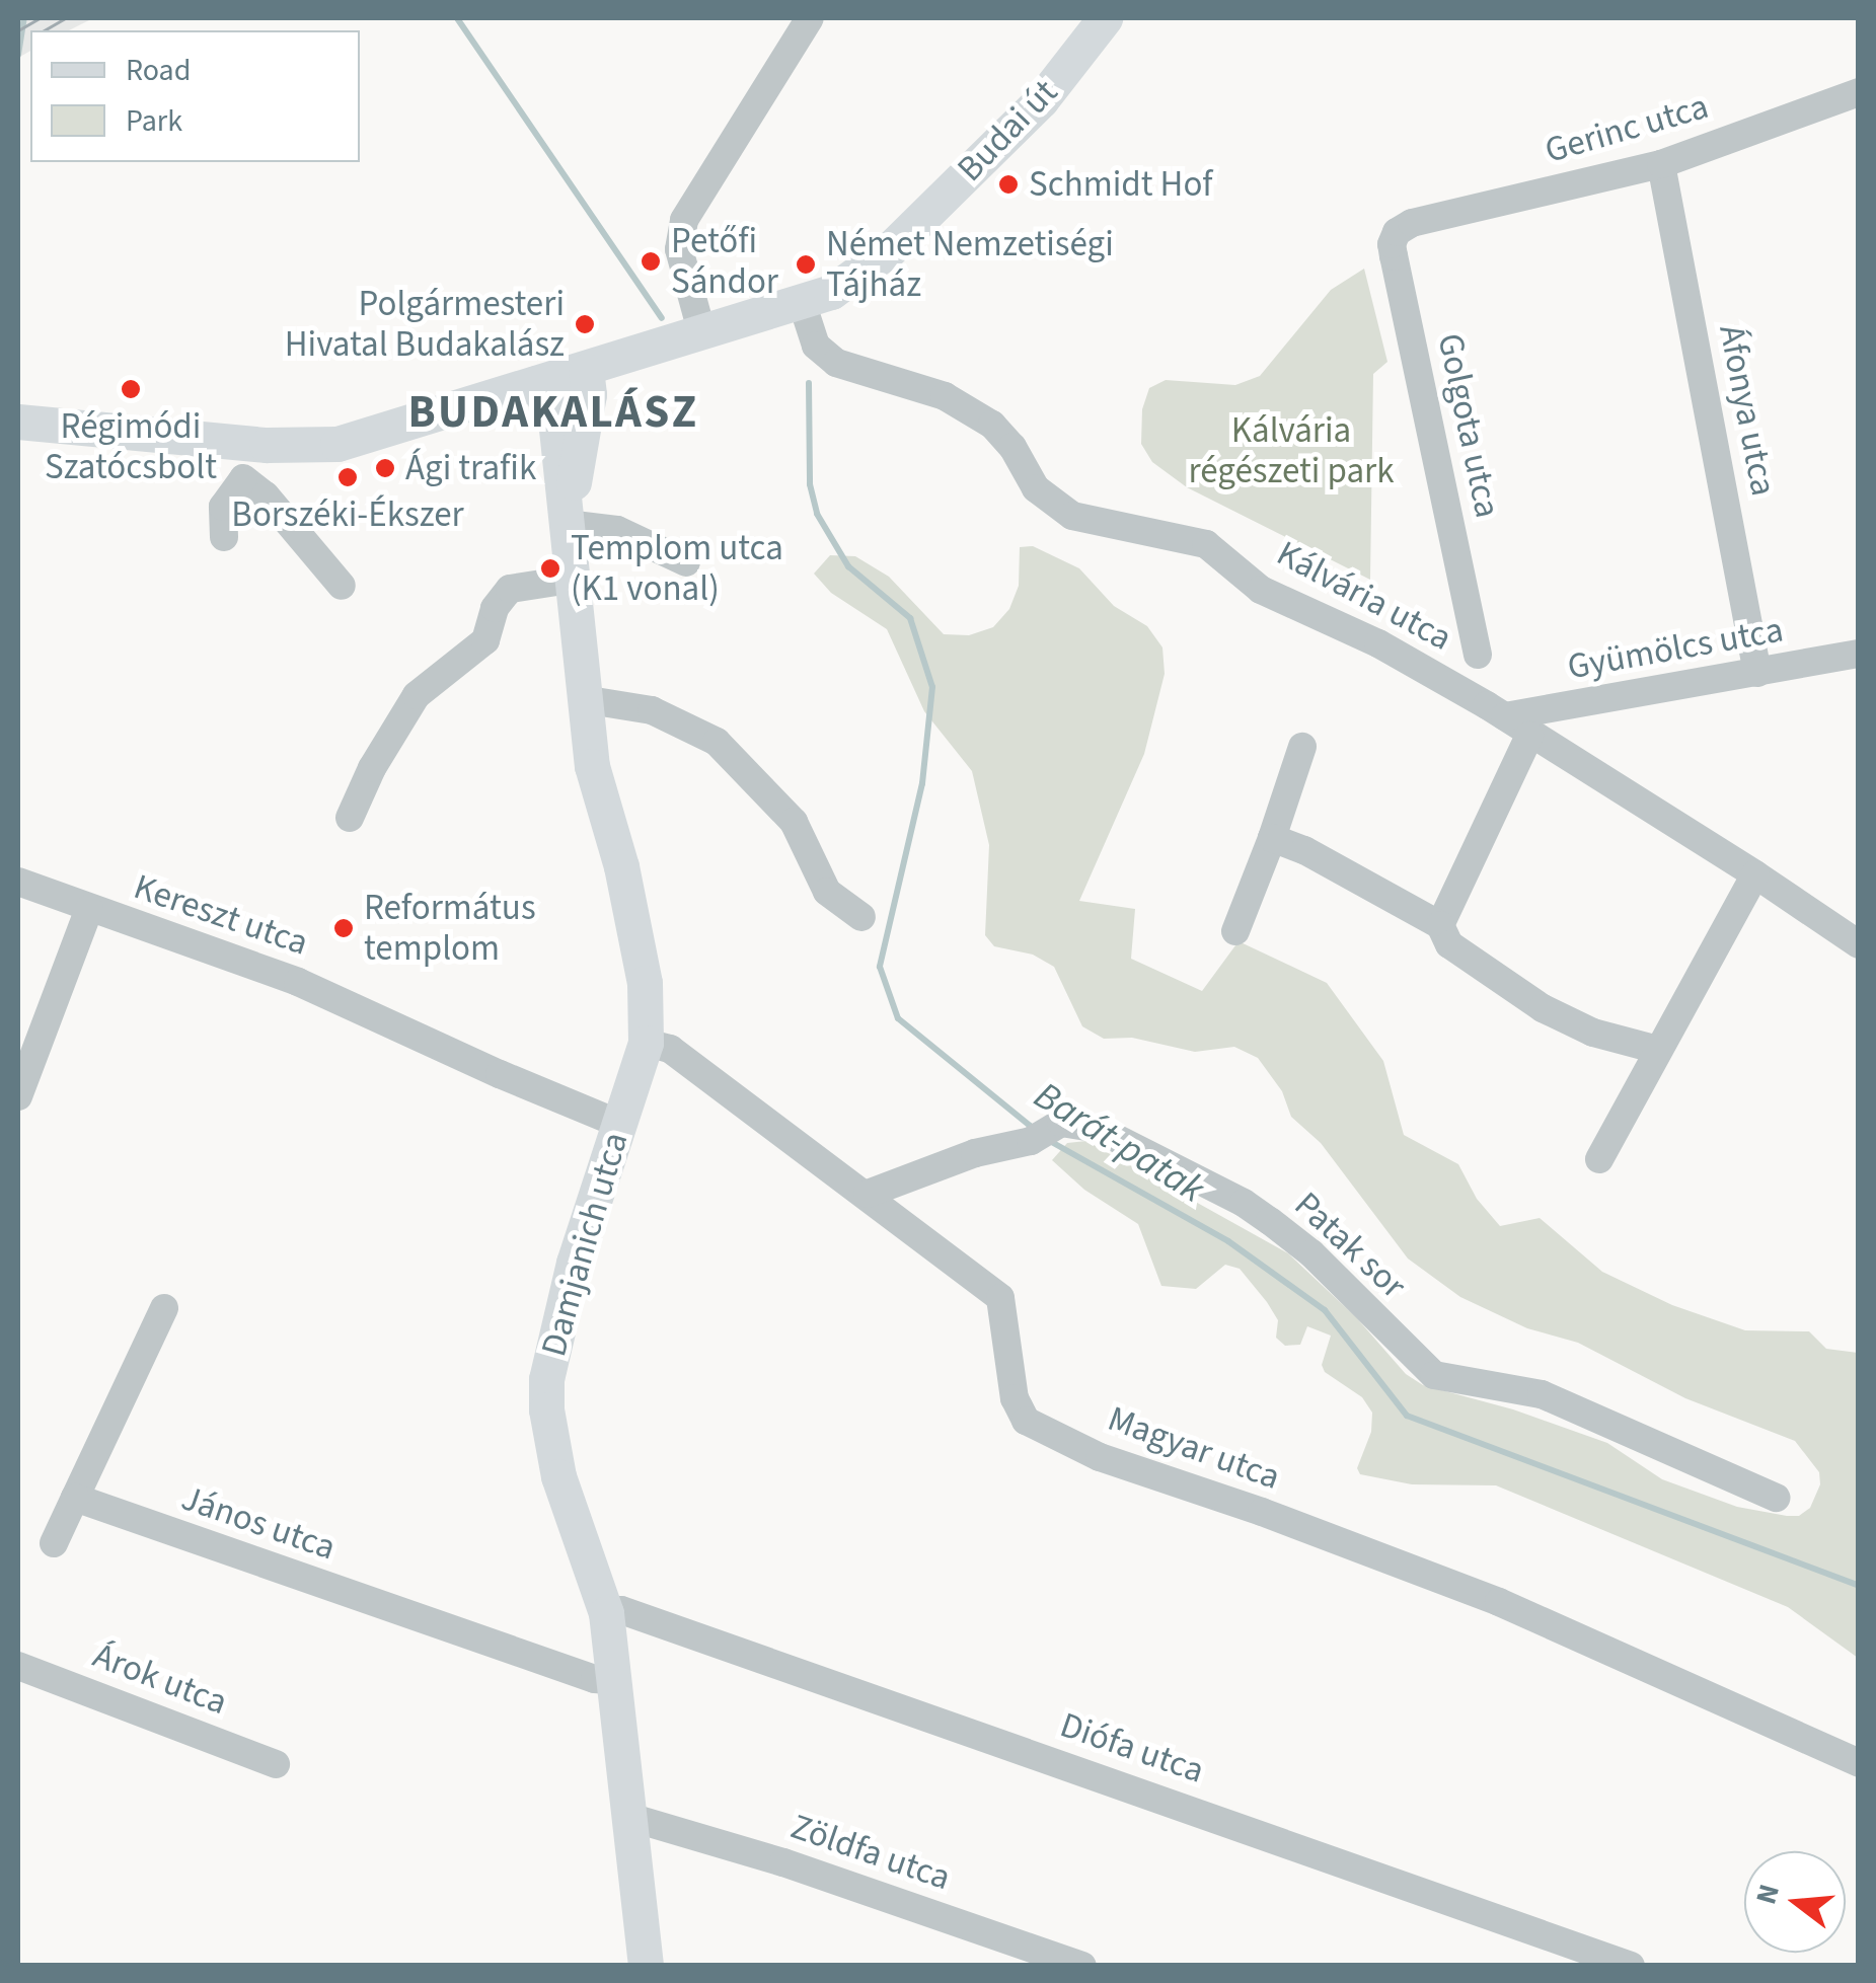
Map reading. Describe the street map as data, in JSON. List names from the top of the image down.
{
  "streets": {
    "main road": ["Budai út", "Damjanich utca"],
    "street": [
      "Gerinc utca",
      "Áfonya utca",
      "Golgota utca",
      "Kálvária utca",
      "Gyümölcs utca",
      "Kereszt utca",
      "Patak sor",
      "Magyar utca",
      "János utca",
      "Árok utca",
      "Diófa utca",
      "Zöldfa utca"
    ]
  },
  "crossings": [
    ["Gerinc utca", "Áfonya utca"],
    ["Gerinc utca", "Golgota utca"],
    ["Budai út", "Kálvária utca"],
    ["Áfonya utca", "Gyümölcs utca"],
    ["Kálvária utca", "Gyümölcs utca"],
    ["Kereszt utca", "Damjanich utca"],
    ["Damjanich utca", "Magyar utca"],
    ["Damjanich utca", "János utca"],
    ["Damjanich utca", "Diófa utca"],
    ["Damjanich utca", "Zöldfa utca"],
    ["Patak sor", "Magyar utca"]
  ],
  "districts": ["BUDAKALÁSZ"],
  "water": ["Barát-patak"],
  "parks": ["Kálvária régészeti park"],
  "places": [
    "Schmidt Hof",
    "Petőfi Sándor",
    "Német Nemzetiségi Tájház",
    "Polgármesteri Hivatal Budakalász",
    "Régimódi Szatócsbolt",
    "Ági trafik",
    "Borszéki-Ékszer",
    "Templom utca (K1 vonal)",
    "Református templom"
  ],
  "legend": ["Road", "Park"],
  "north": "left"
}
